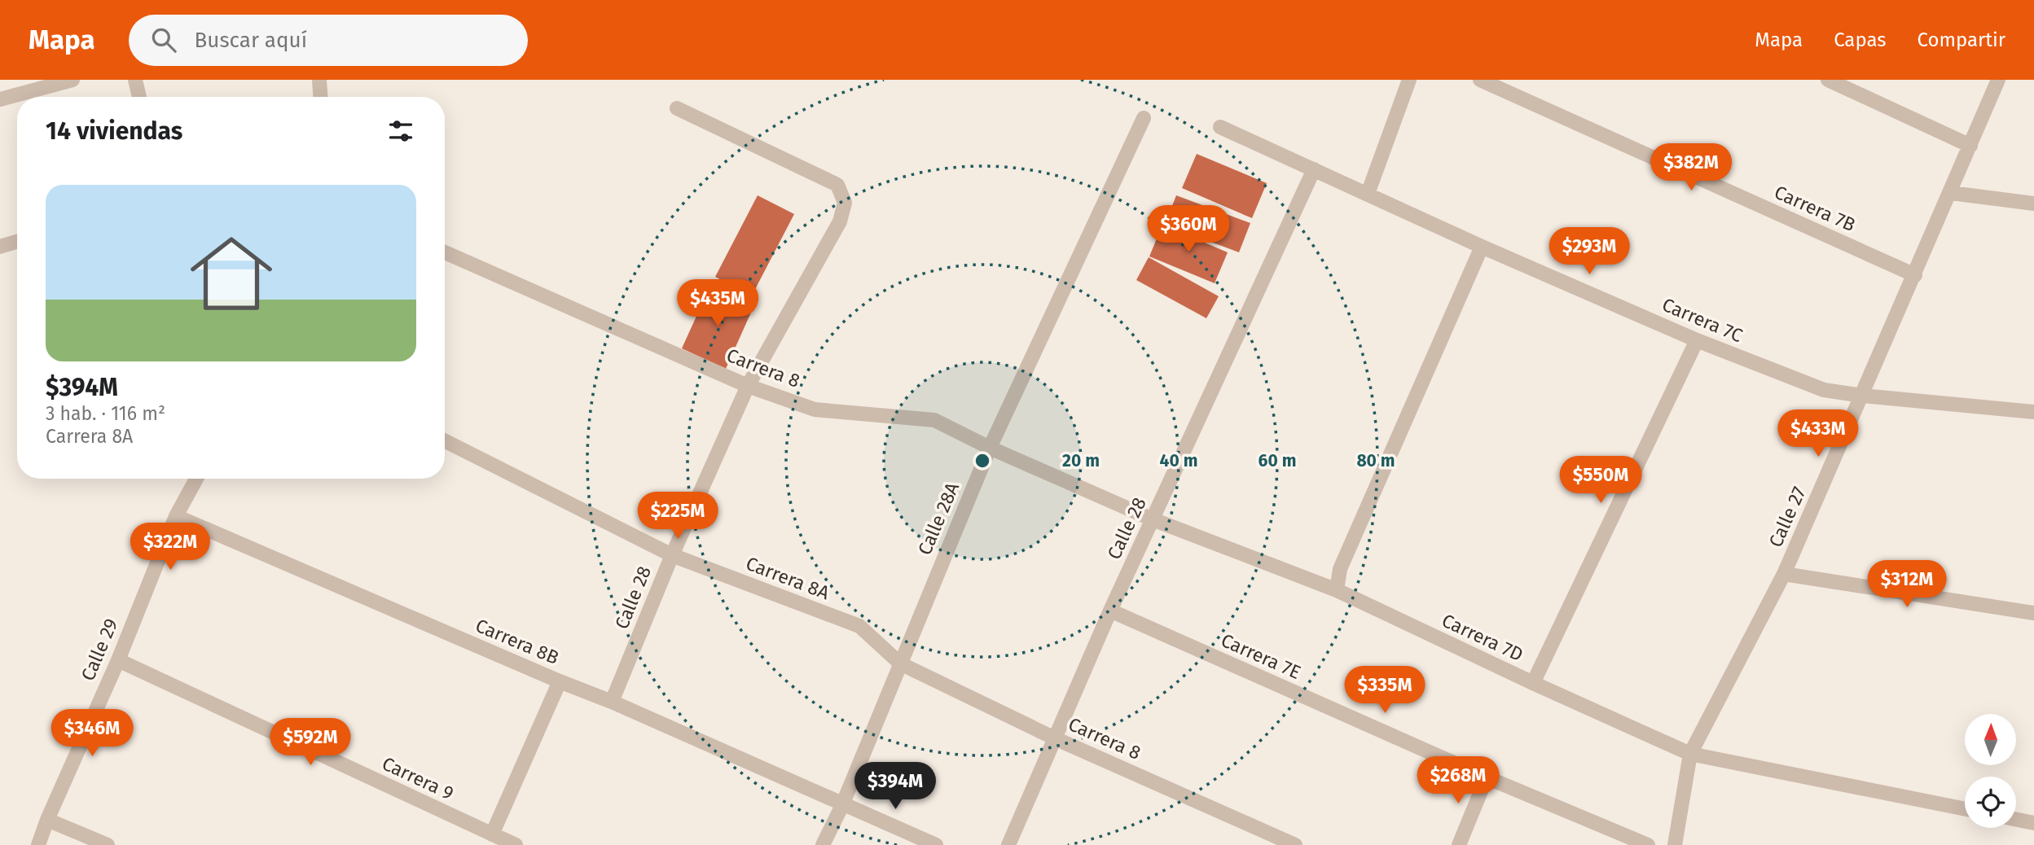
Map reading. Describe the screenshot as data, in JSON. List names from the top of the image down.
{
  "streets": {
    "street": [
      "Carrera 7B",
      "Carrera 7C",
      "Carrera 8",
      "Calle 27",
      "Calle 28A",
      "Calle 28",
      "Carrera 8A",
      "Carrera 7D",
      "Carrera 8B",
      "Calle 29",
      "Carrera 7E",
      "Carrera 9"
    ]
  },
  "crossings": [
    ["Carrera 7B", "Calle 27"],
    ["Carrera 7C", "Calle 27"],
    ["Carrera 7C", "Calle 28"],
    ["Carrera 8", "Calle 28A"],
    ["Carrera 8", "Calle 28"],
    ["Carrera 8", "Carrera 8A"],
    ["Carrera 8", "Carrera 7D"],
    ["Calle 27", "Carrera 7D"],
    ["Calle 28A", "Carrera 8A"],
    ["Calle 28A", "Carrera 7D"],
    ["Calle 28A", "Carrera 8B"],
    ["Calle 28", "Carrera 8A"],
    ["Calle 28", "Carrera 7D"],
    ["Calle 28", "Carrera 8B"],
    ["Calle 28", "Carrera 7E"],
    ["Carrera 8B", "Calle 29"],
    ["Calle 29", "Carrera 9"]
  ],
  "north": "top",
  "page": {
    "header": "Mapa",
    "search": "Buscar aquí",
    "nav": ["Mapa", "Capas", "Compartir"],
    "heading": "14 viviendas",
    "price": [
      "$382M",
      "$360M",
      "$293M",
      "$435M",
      "$433M",
      "$550M",
      "$225M",
      "$322M",
      "$312M",
      "$335M",
      "$346M",
      "$592M",
      "$268M",
      "$394M"
    ],
    "list": [
      {
        "name": "$394M",
        "note": "3 hab. · 116 m² · Carrera 8A"
      }
    ]
  },
  "rings": [
    "20 m",
    "40 m",
    "60 m",
    "80 m"
  ]
}
